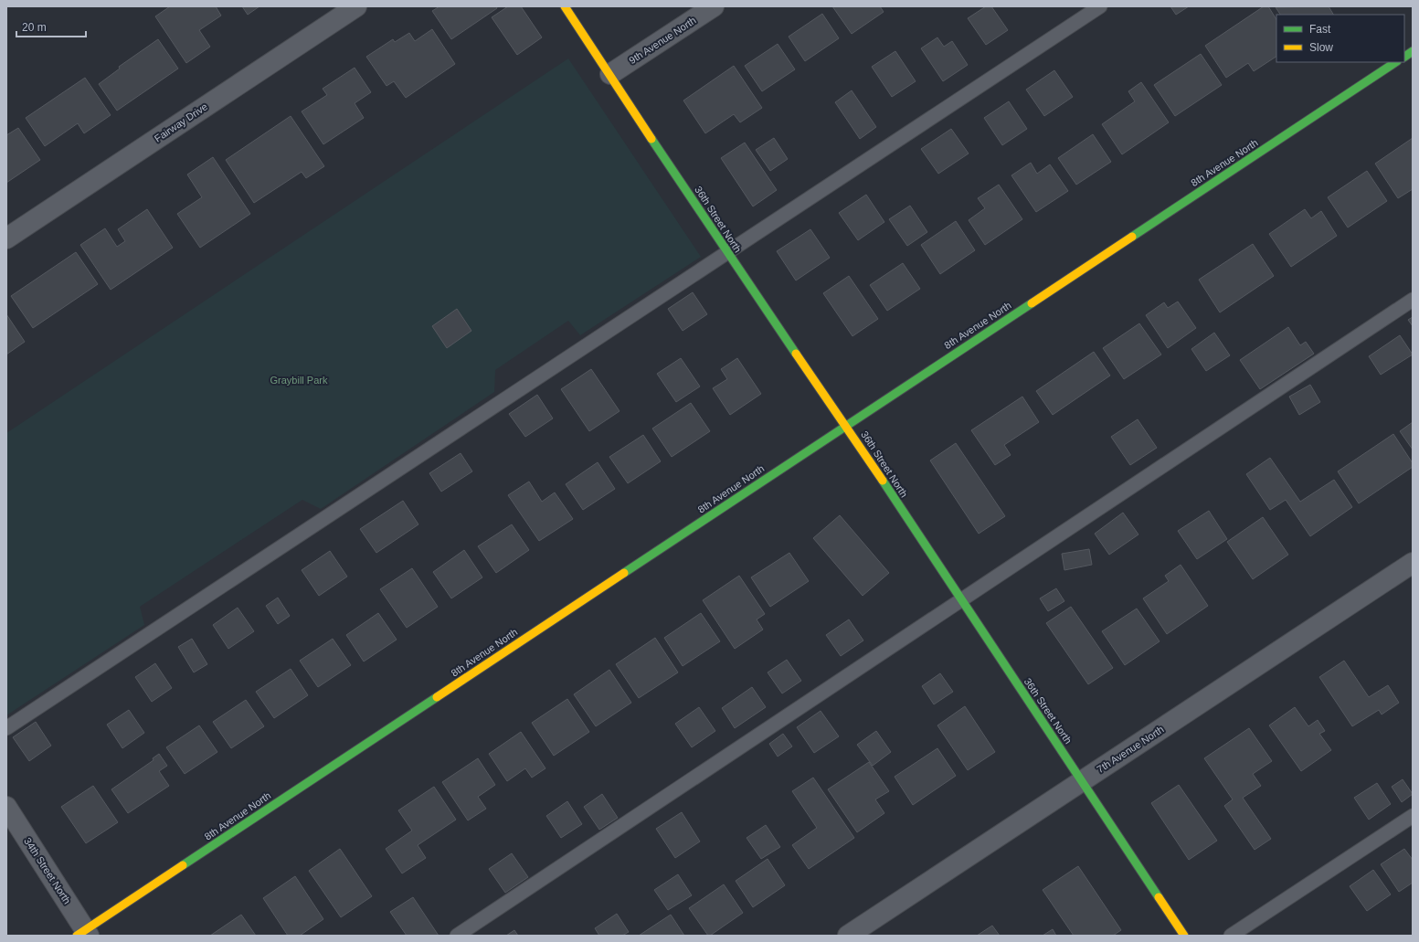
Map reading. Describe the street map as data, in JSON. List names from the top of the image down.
{
  "streets": {
    "street": [
      "9th Avenue North",
      "Fairway Drive",
      "8th Avenue North",
      "36th Street North",
      "7th Avenue North",
      "34th Street North"
    ]
  },
  "crossings": [
    ["9th Avenue North", "36th Street North"],
    ["8th Avenue North", "36th Street North"],
    ["8th Avenue North", "34th Street North"],
    ["36th Street North", "7th Avenue North"]
  ],
  "parks": ["Graybill Park"],
  "legend": ["Fast", "Slow"],
  "scale_bar": "20 m"
}
